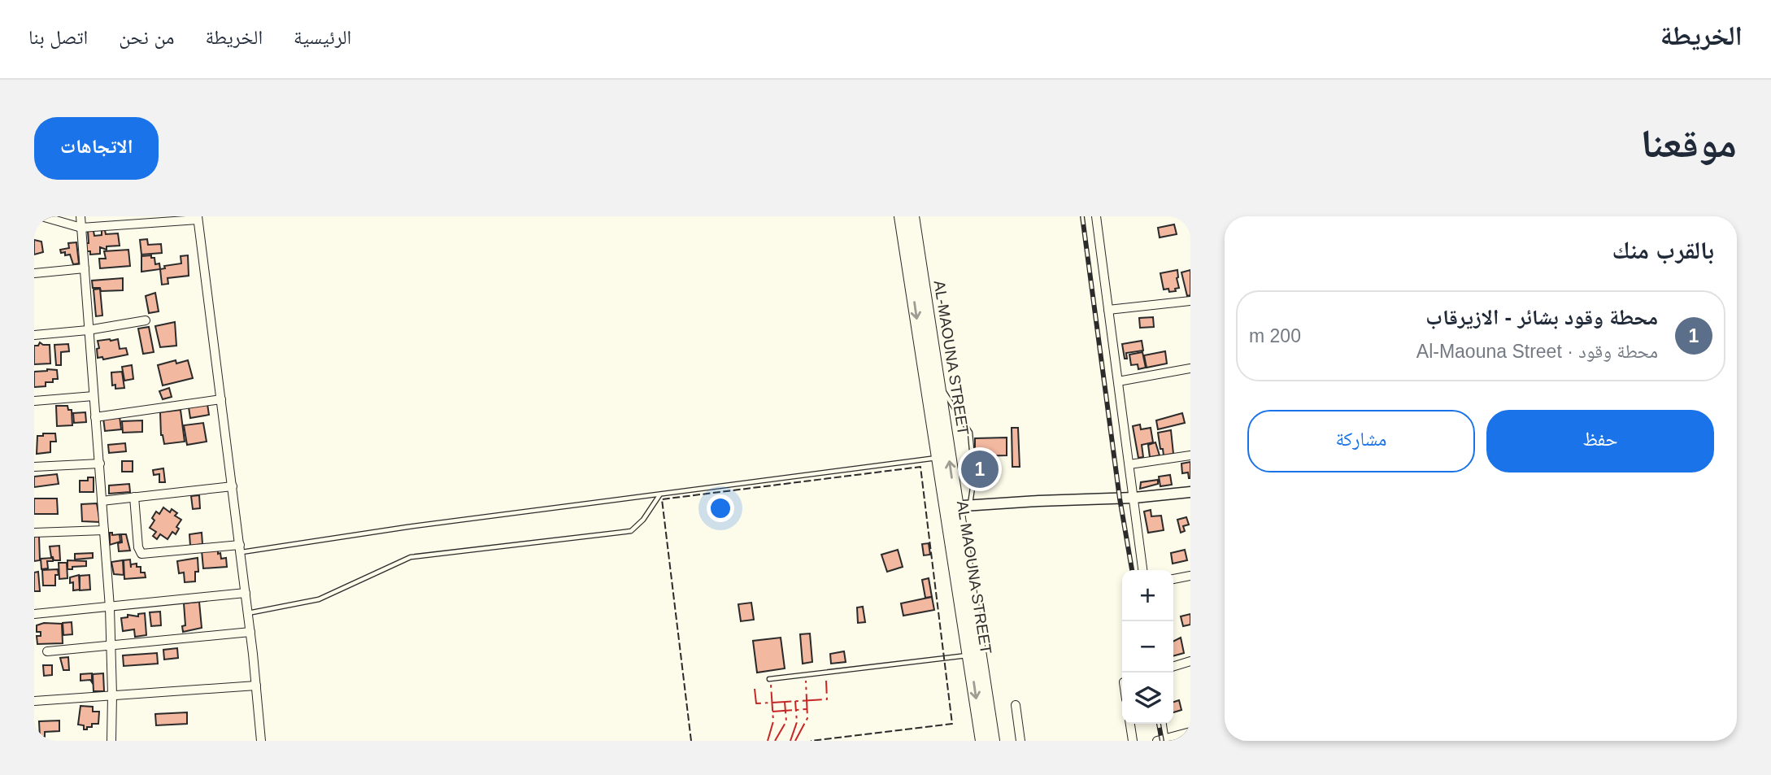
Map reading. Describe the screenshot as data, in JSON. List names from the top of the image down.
{
  "streets": {
    "highway": ["AL-MAOUNA STREET", "AL MAOUNA STREET"]
  },
  "crossings": [
    ["AL-MAOUNA STREET", "AL MAOUNA STREET"]
  ],
  "one_way": ["AL MAOUNA STREET"],
  "page": {
    "header": "الخريطة",
    "nav": [
      "الرئيسية",
      "الخريطة",
      "من نحن",
      "اتصل بنا"
    ],
    "title": "موقعنا",
    "buttons": [
      "الاتجاهات",
      ["حفظ", "مشاركة"]
    ],
    "heading": "بالقرب منك",
    "list": [
      {
        "mark": "1",
        "name": "محطة وقود بشائر - الازيرقاب",
        "note": "محطة وقود · Al-Maouna Street",
        "value": "200 m"
      }
    ],
    "pins": "1",
    "map_buttons": ["+", "−"]
  }
}
